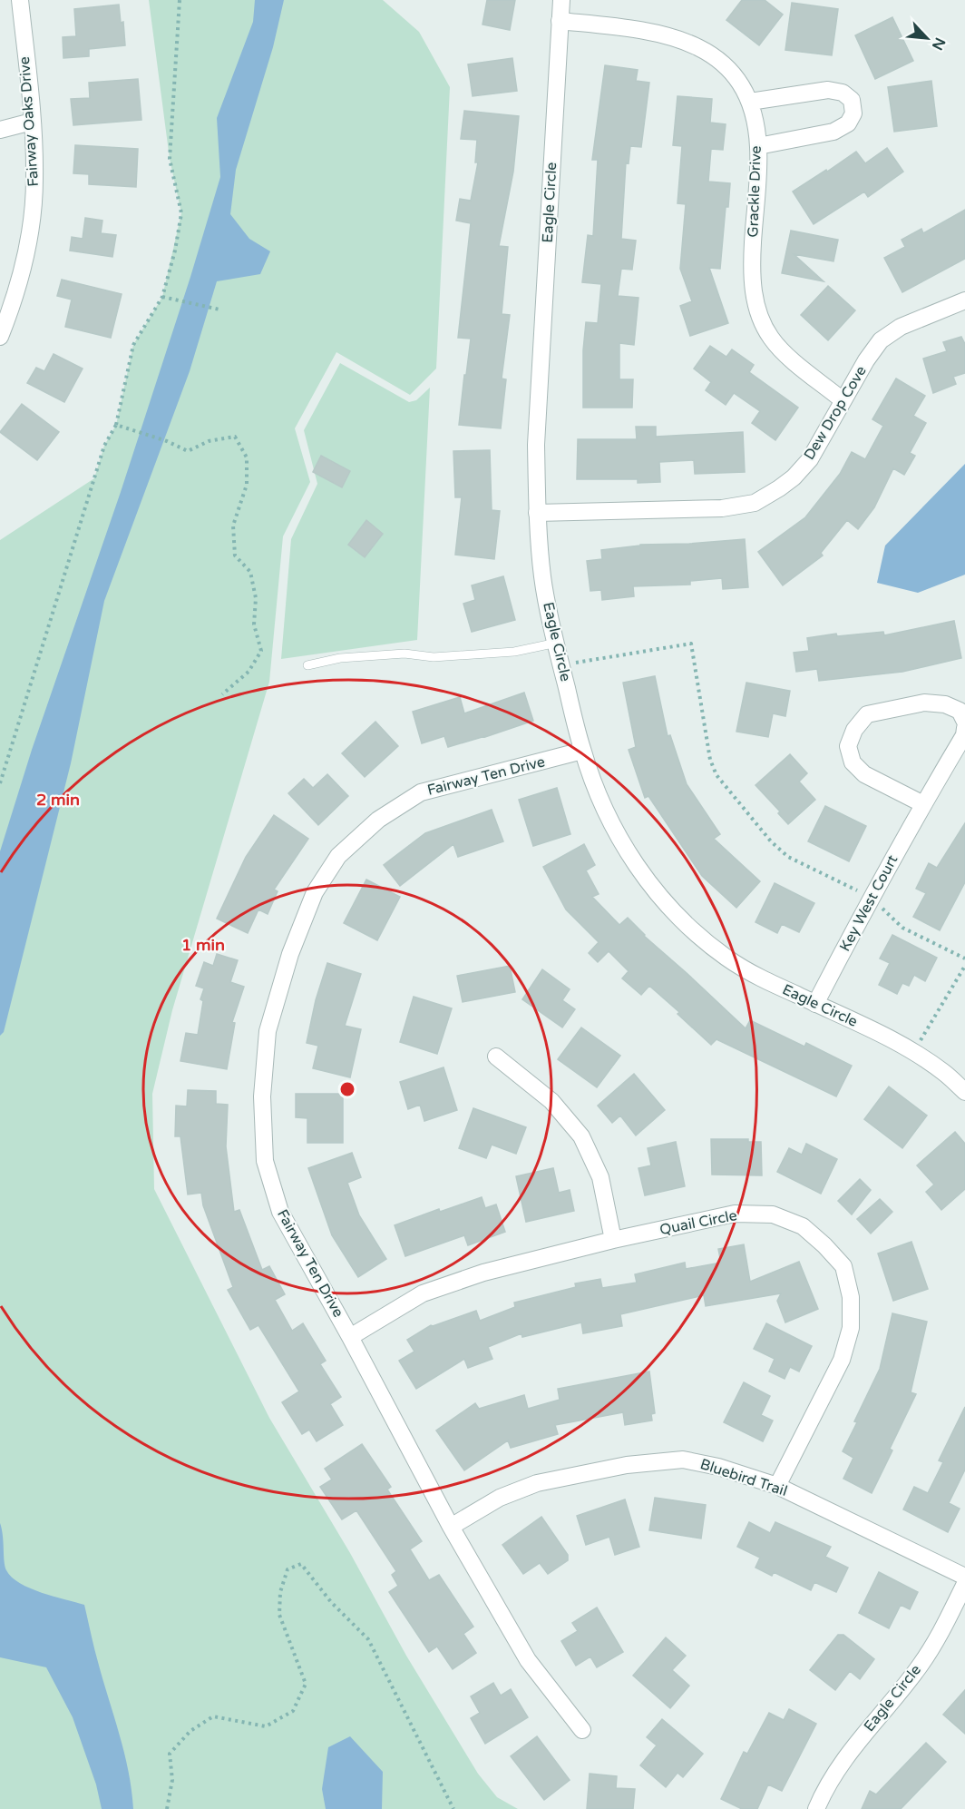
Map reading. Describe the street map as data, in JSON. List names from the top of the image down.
{
  "streets": {
    "street": [
      "Fairway Oaks Drive",
      "Grackle Drive",
      "Eagle Circle",
      "Dew Drop Cove",
      "Fairway Ten Drive",
      "Key West Court",
      "Quail Circle",
      "Bluebird Trail"
    ]
  },
  "crossings": [
    ["Grackle Drive", "Eagle Circle"],
    ["Grackle Drive", "Dew Drop Cove"],
    ["Eagle Circle", "Dew Drop Cove"],
    ["Eagle Circle", "Fairway Ten Drive"],
    ["Eagle Circle", "Key West Court"],
    ["Fairway Ten Drive", "Quail Circle"],
    ["Fairway Ten Drive", "Bluebird Trail"],
    ["Quail Circle", "Bluebird Trail"]
  ],
  "north": "bottom right",
  "rings": ["2 min", "1 min"]
}
